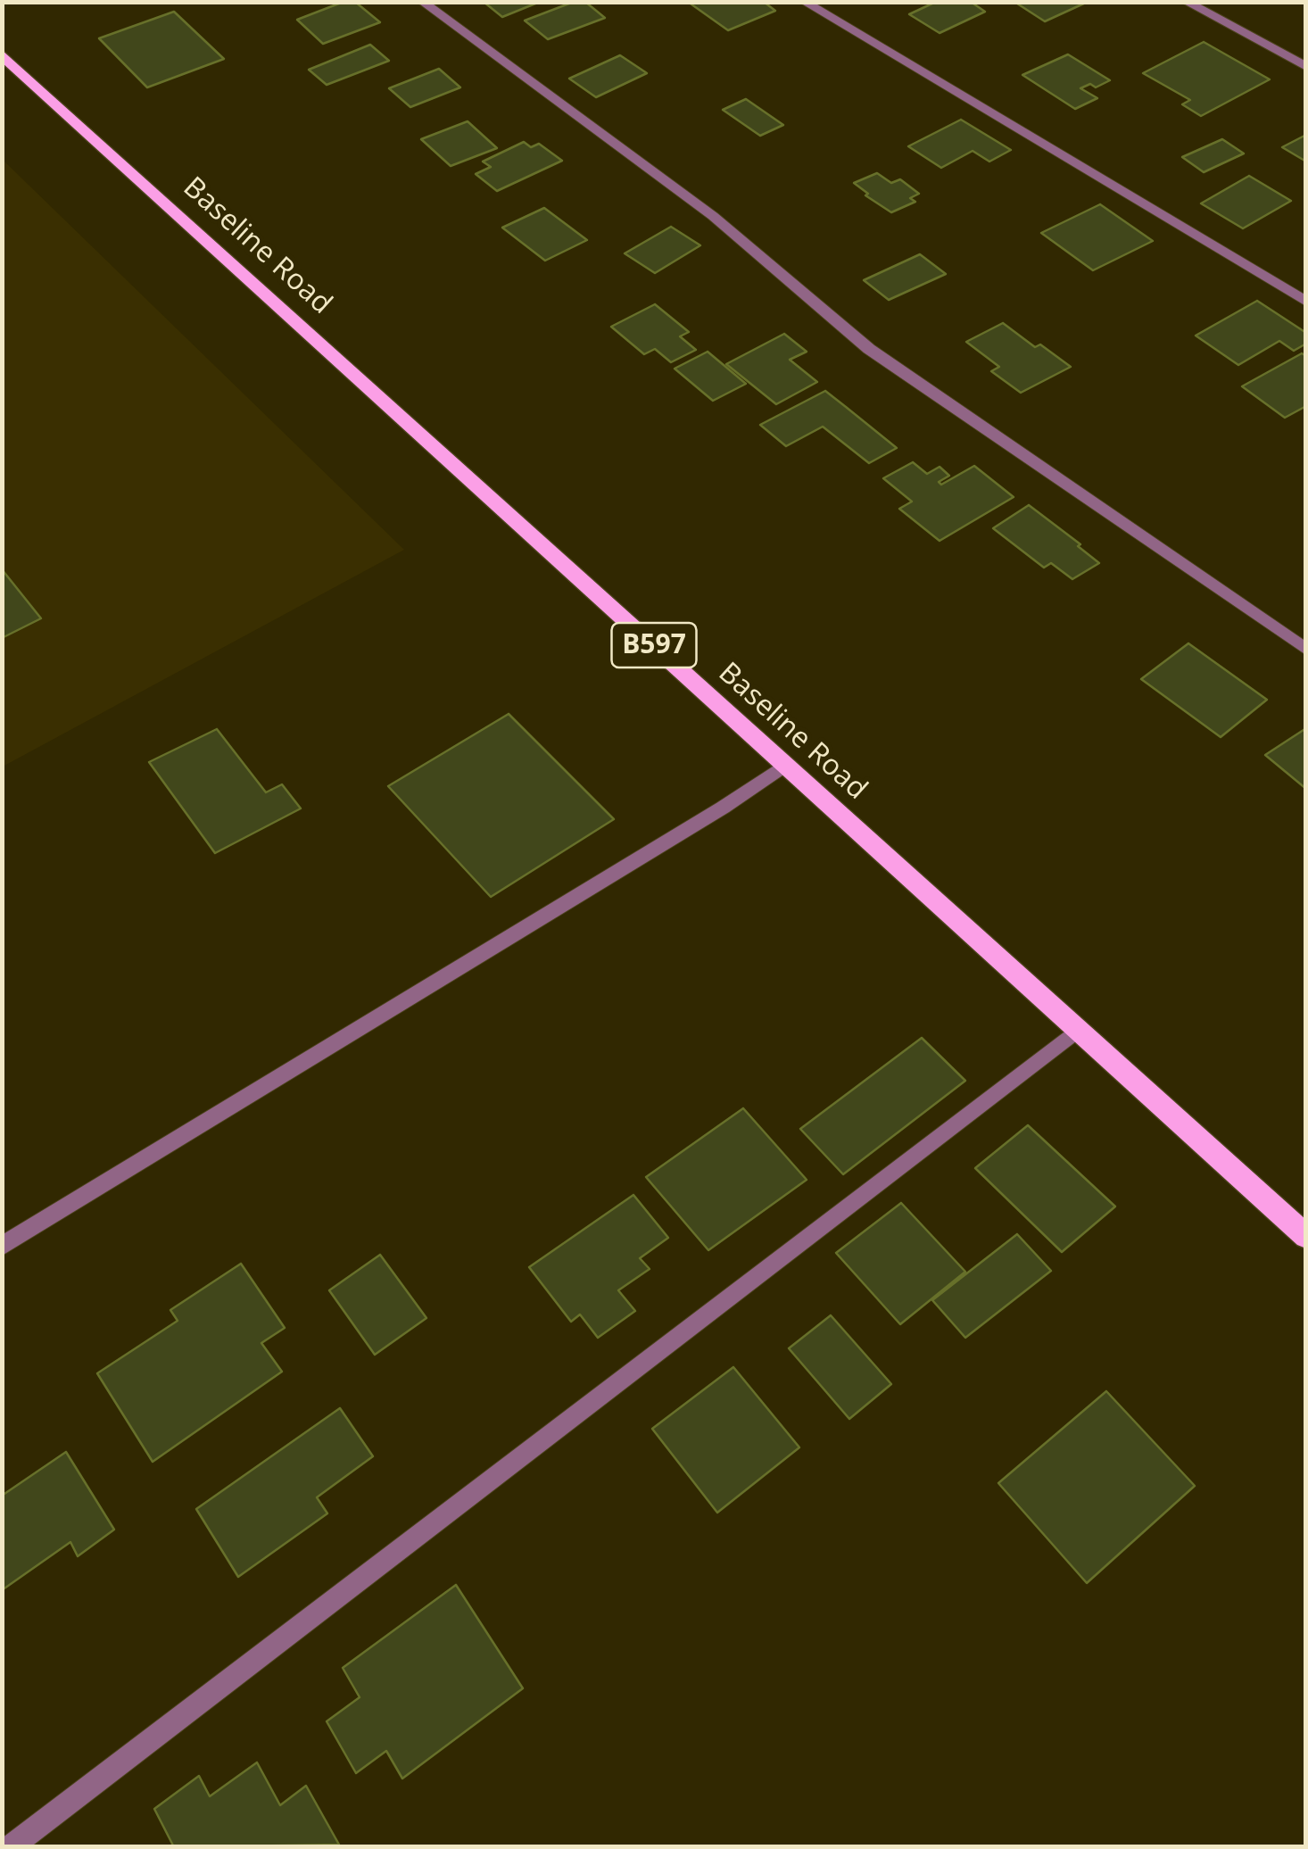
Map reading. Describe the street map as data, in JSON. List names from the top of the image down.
{
  "streets": {
    "main road": ["Baseline Road", "B597"]
  }
}
